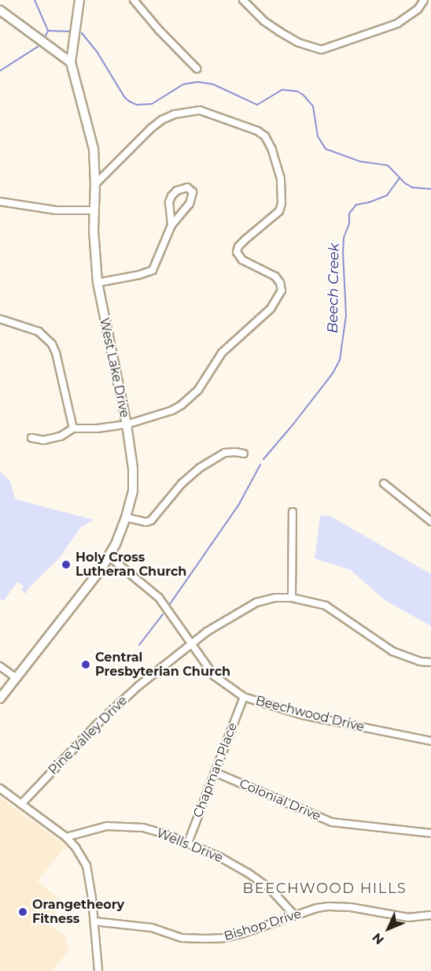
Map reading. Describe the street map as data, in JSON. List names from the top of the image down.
{
  "streets": {
    "main road": ["West Lake Drive"],
    "street": [
      "Beechwood Drive",
      "Pine Valley Drive",
      "Chapman Place",
      "Colonial Drive",
      "Wells Drive",
      "Bishop Drive"
    ]
  },
  "crossings": [
    ["West Lake Drive", "Beechwood Drive"],
    ["Beechwood Drive", "Pine Valley Drive"],
    ["Beechwood Drive", "Chapman Place"],
    ["Chapman Place", "Colonial Drive"],
    ["Chapman Place", "Wells Drive"],
    ["Wells Drive", "Bishop Drive"]
  ],
  "districts": ["BEECHWOOD HILLS"],
  "water": ["Beech Creek"],
  "places": ["Holy Cross Lutheran Church", "Central Presbyterian Church", "Orangetheory Fitness"],
  "north": "bottom left"
}
